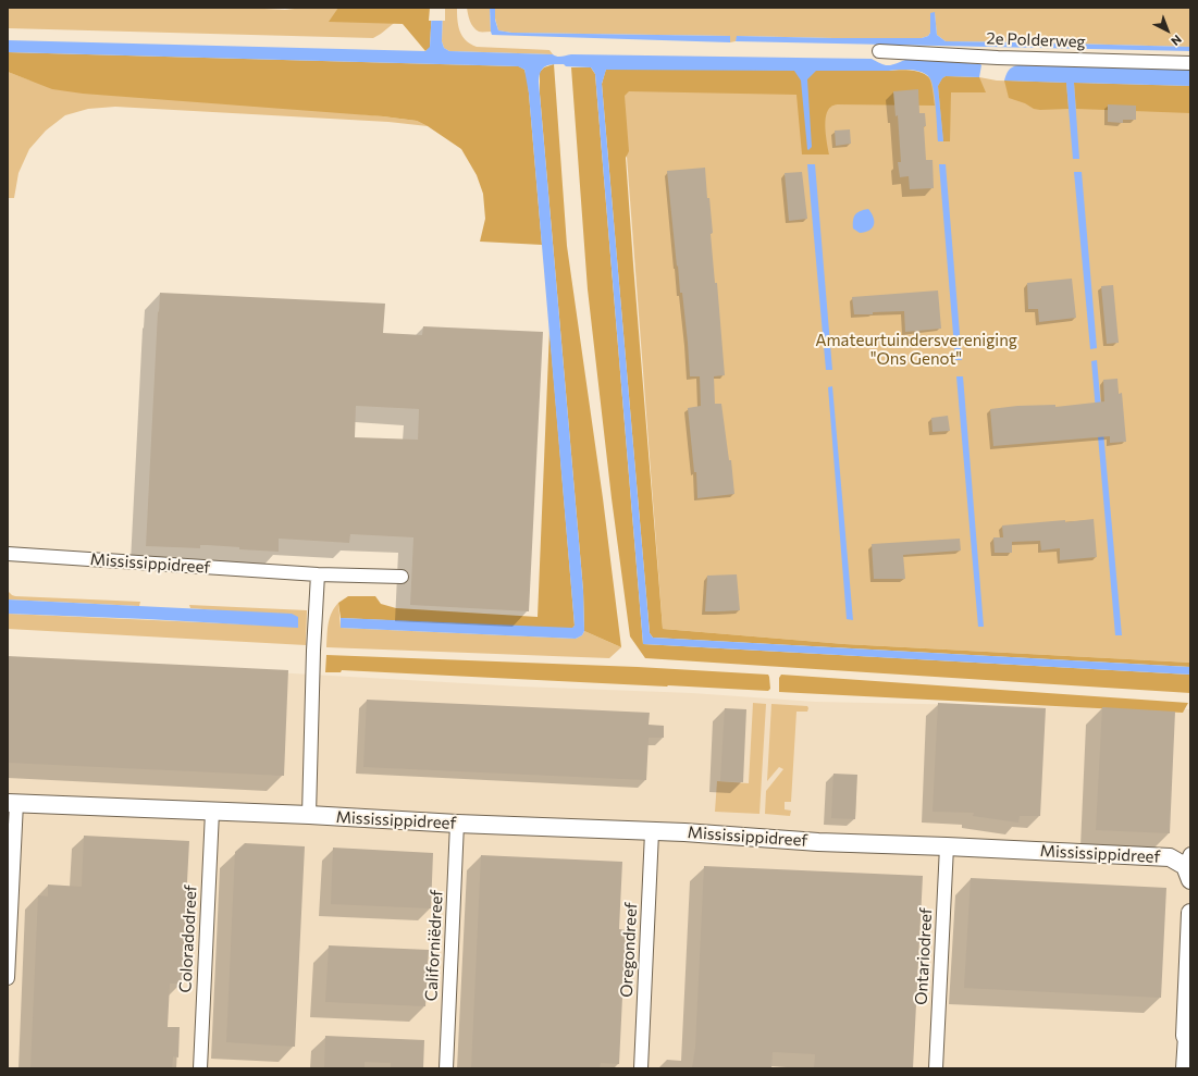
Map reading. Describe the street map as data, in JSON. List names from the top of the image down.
{
  "streets": {
    "street": [
      "2e Polderweg",
      "Mississippidreef",
      "Coloradodreef",
      "Californiëdreef",
      "Oregondreef",
      "Ontariodreef"
    ]
  },
  "crossings": [
    ["Mississippidreef", "Coloradodreef"],
    ["Mississippidreef", "Californiëdreef"],
    ["Mississippidreef", "Oregondreef"],
    ["Mississippidreef", "Ontariodreef"]
  ],
  "parks": ["Amateurtuindersvereniging \"Ons Genot\""],
  "north": "bottom right"
}
